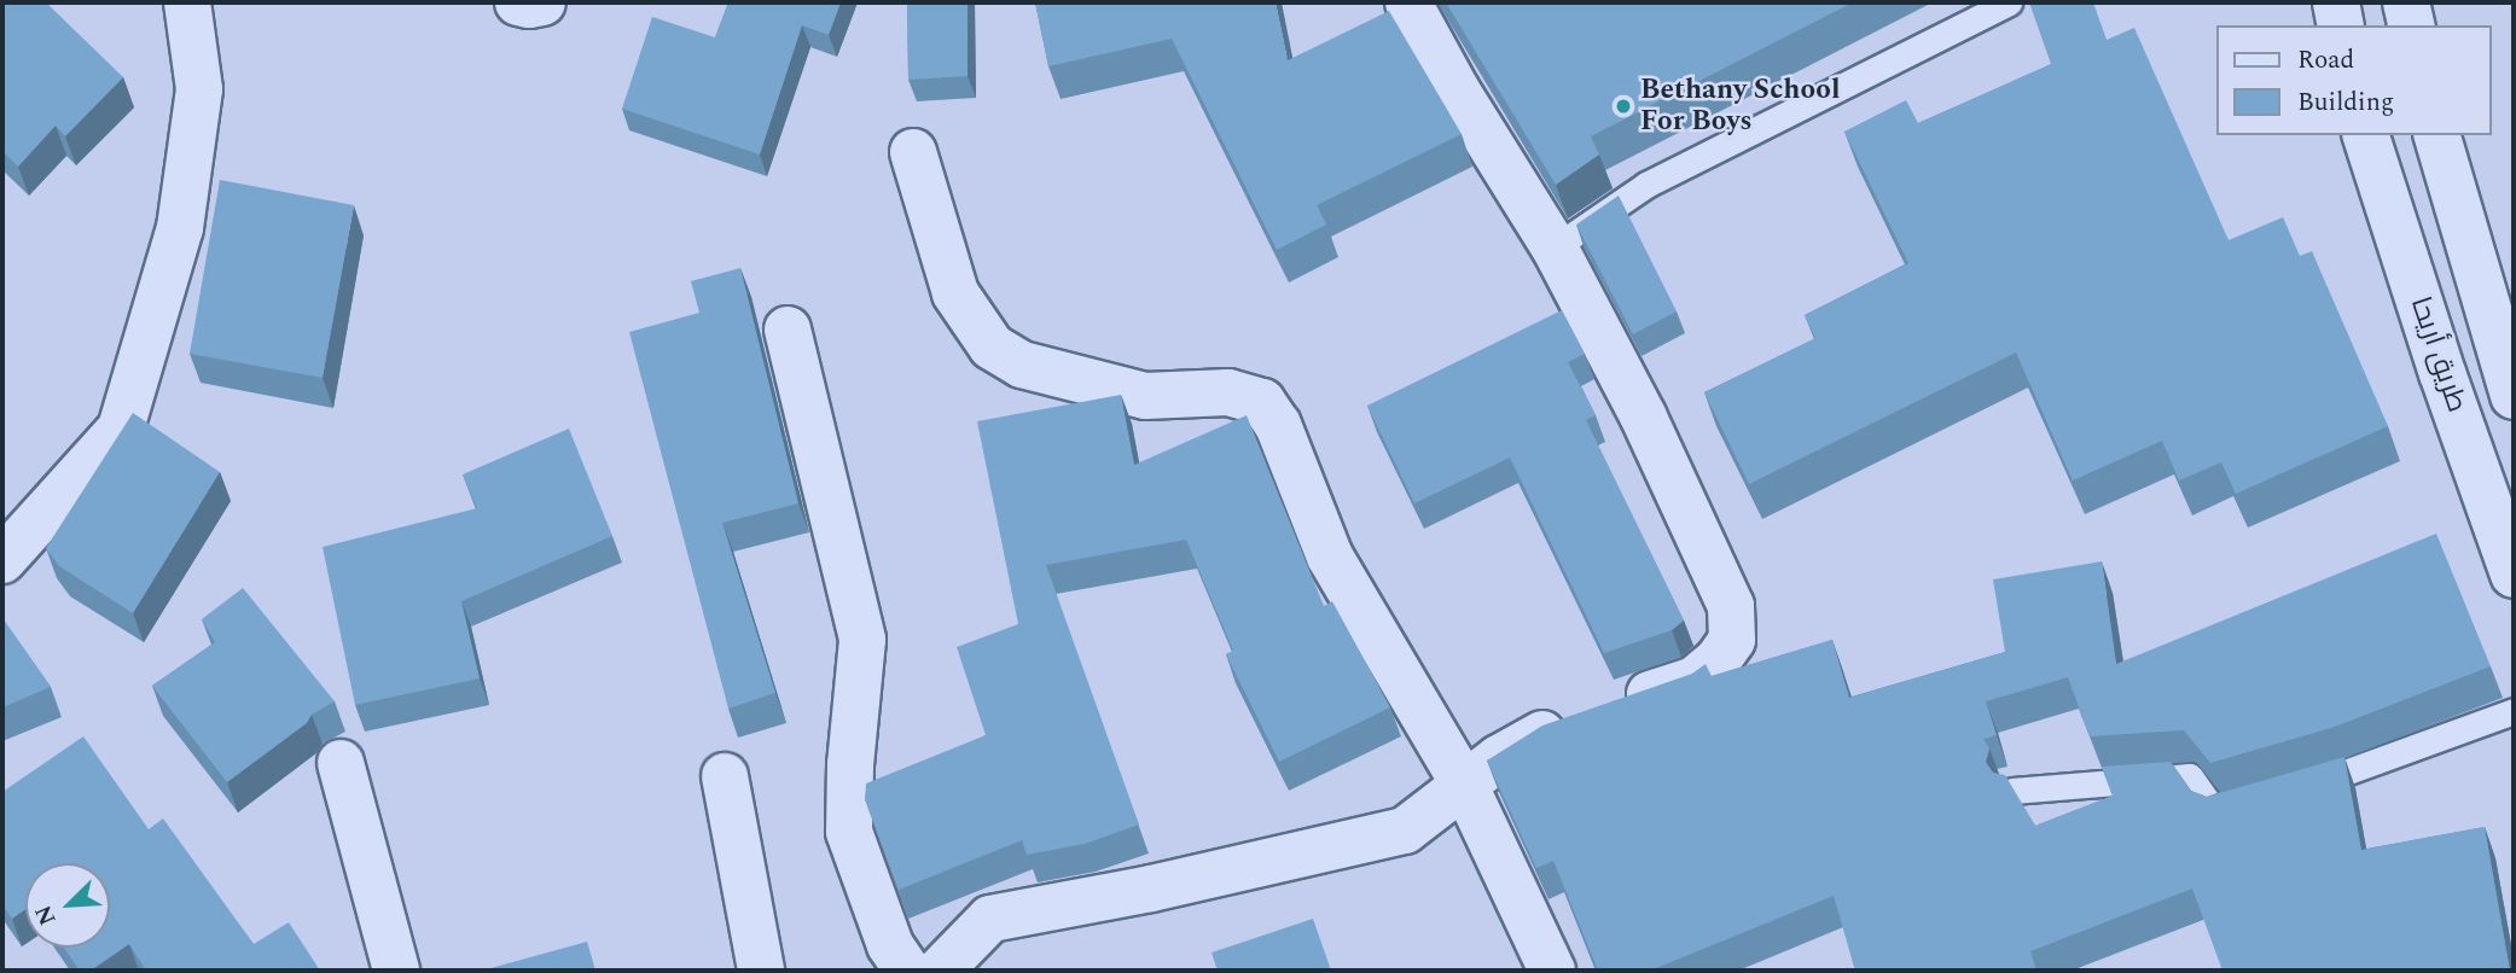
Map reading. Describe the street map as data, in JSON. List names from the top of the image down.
{
  "streets": {
    "street": ["طريق أريحا"]
  },
  "places": ["Bethany School For Boys"],
  "legend": ["Road", "Building"],
  "north": "bottom left"
}
